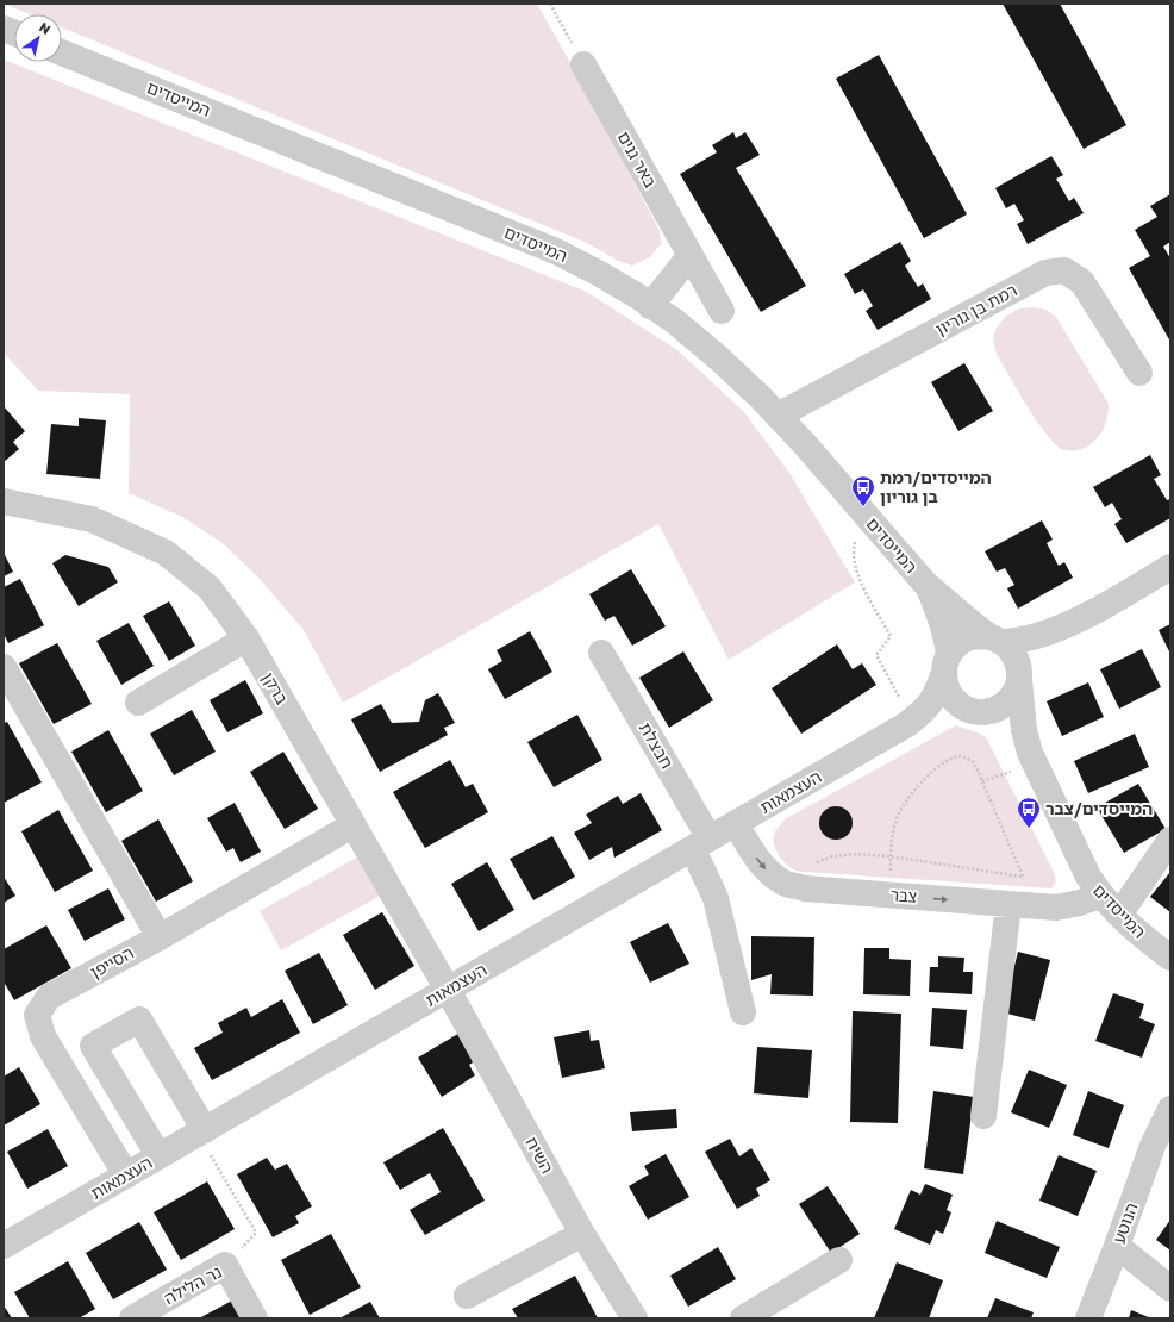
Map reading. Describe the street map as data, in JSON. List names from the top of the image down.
{
  "streets": {
    "street": [
      "המייסדים",
      "באר גנים",
      "רמת בן גוריון",
      "ברקן",
      "חבצלת",
      "העצמאות",
      "צבר",
      "הסייפן",
      "השיח",
      "הנוטע",
      "נר הלילה"
    ]
  },
  "crossings": [
    ["המייסדים", "רמת בן גוריון"],
    ["המייסדים", "העצמאות"],
    ["המייסדים", "צבר"],
    ["ברקן", "העצמאות"],
    ["ברקן", "הסייפן"],
    ["ברקן", "השיח"],
    ["חבצלת", "העצמאות"],
    ["העצמאות", "צבר"],
    ["העצמאות", "הסייפן"],
    ["העצמאות", "השיח"]
  ],
  "one_way": ["צבר"],
  "places": {
    "bus stop": ["המייסדים/רמת בן גוריון", "המייסדים/צבר"]
  },
  "north": "top right"
}
